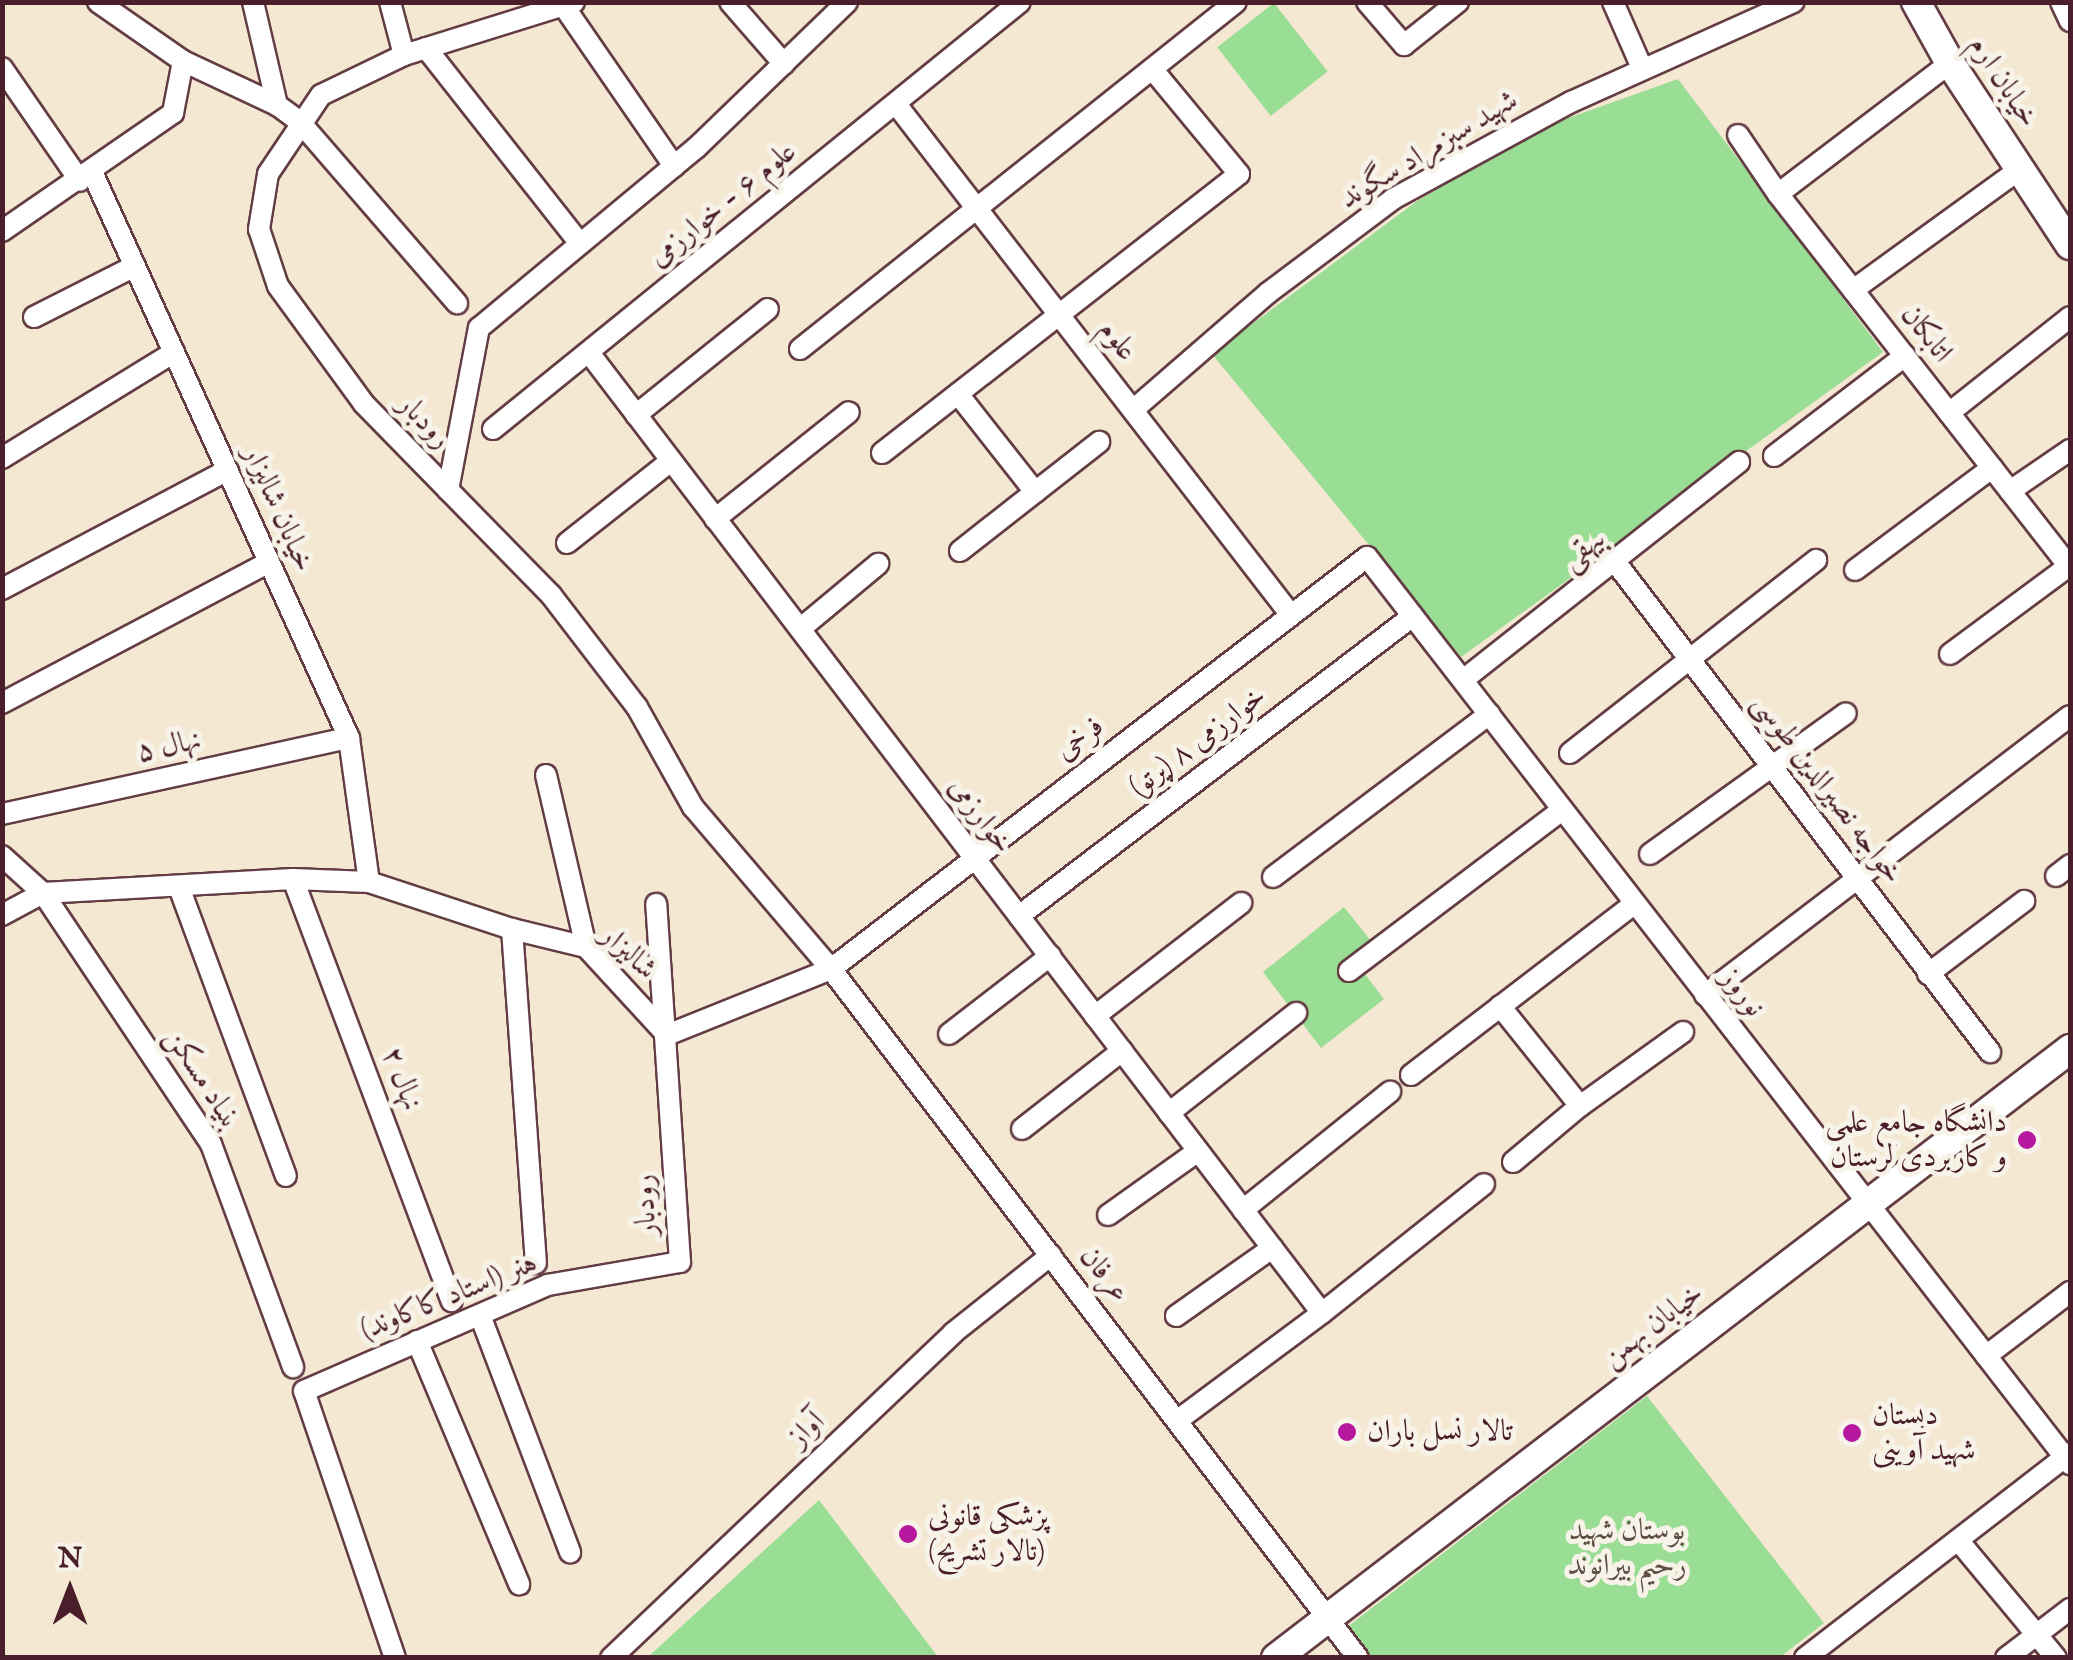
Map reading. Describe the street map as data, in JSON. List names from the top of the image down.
{
  "streets": {
    "street": [
      "خیابان ارم",
      "شهید سبزمراد سگوند",
      "علوم ۶ - خوارزمی",
      "اتابکان",
      "علوم",
      "رودبار",
      "خیابان شالیزار",
      "بیهقی",
      "فرخی",
      "خوارزمی ۸ (پرتو)",
      "نهال ۵",
      "خواجه نصیرالدین طوسی",
      "خوارزمی",
      "شالیزار",
      "نوروز",
      "بنیاد مسکن",
      "نهال ۲",
      "عرفان",
      "هنر (استاد کاکاوند)",
      "خیابان بهمن",
      "آواز"
    ]
  },
  "crossings": [
    ["شهید سبزمراد سگوند", "علوم"],
    ["علوم ۶ - خوارزمی", "علوم"],
    ["علوم ۶ - خوارزمی", "خوارزمی"],
    ["علوم", "فرخی"],
    ["رودبار", "فرخی"],
    ["رودبار", "شالیزار"],
    ["رودبار", "عرفان"],
    ["رودبار", "هنر (استاد کاکاوند)"],
    ["خیابان شالیزار", "نهال ۵"],
    ["خیابان شالیزار", "شالیزار"],
    ["بیهقی", "خواجه نصیرالدین طوسی"],
    ["بیهقی", "نوروز"],
    ["فرخی", "خوارزمی"],
    ["فرخی", "نوروز"],
    ["فرخی", "عرفان"],
    ["خوارزمی ۸ (پرتو)", "خوارزمی"],
    ["خوارزمی ۸ (پرتو)", "نوروز"],
    ["شالیزار", "بنیاد مسکن"],
    ["شالیزار", "نهال ۲"],
    ["نوروز", "خیابان بهمن"],
    ["عرفان", "خیابان بهمن"],
    ["عرفان", "آواز"]
  ],
  "parks": ["بوستان شهید رحیم بیرانوند"],
  "places": [
    "دانشگاه جامع علمی و کاربردی لرستان",
    "تالار نسل باران",
    "دبستان شهید آوینی",
    "پزشکی قانونی (تالار تشریح)"
  ],
  "north": "top"
}
